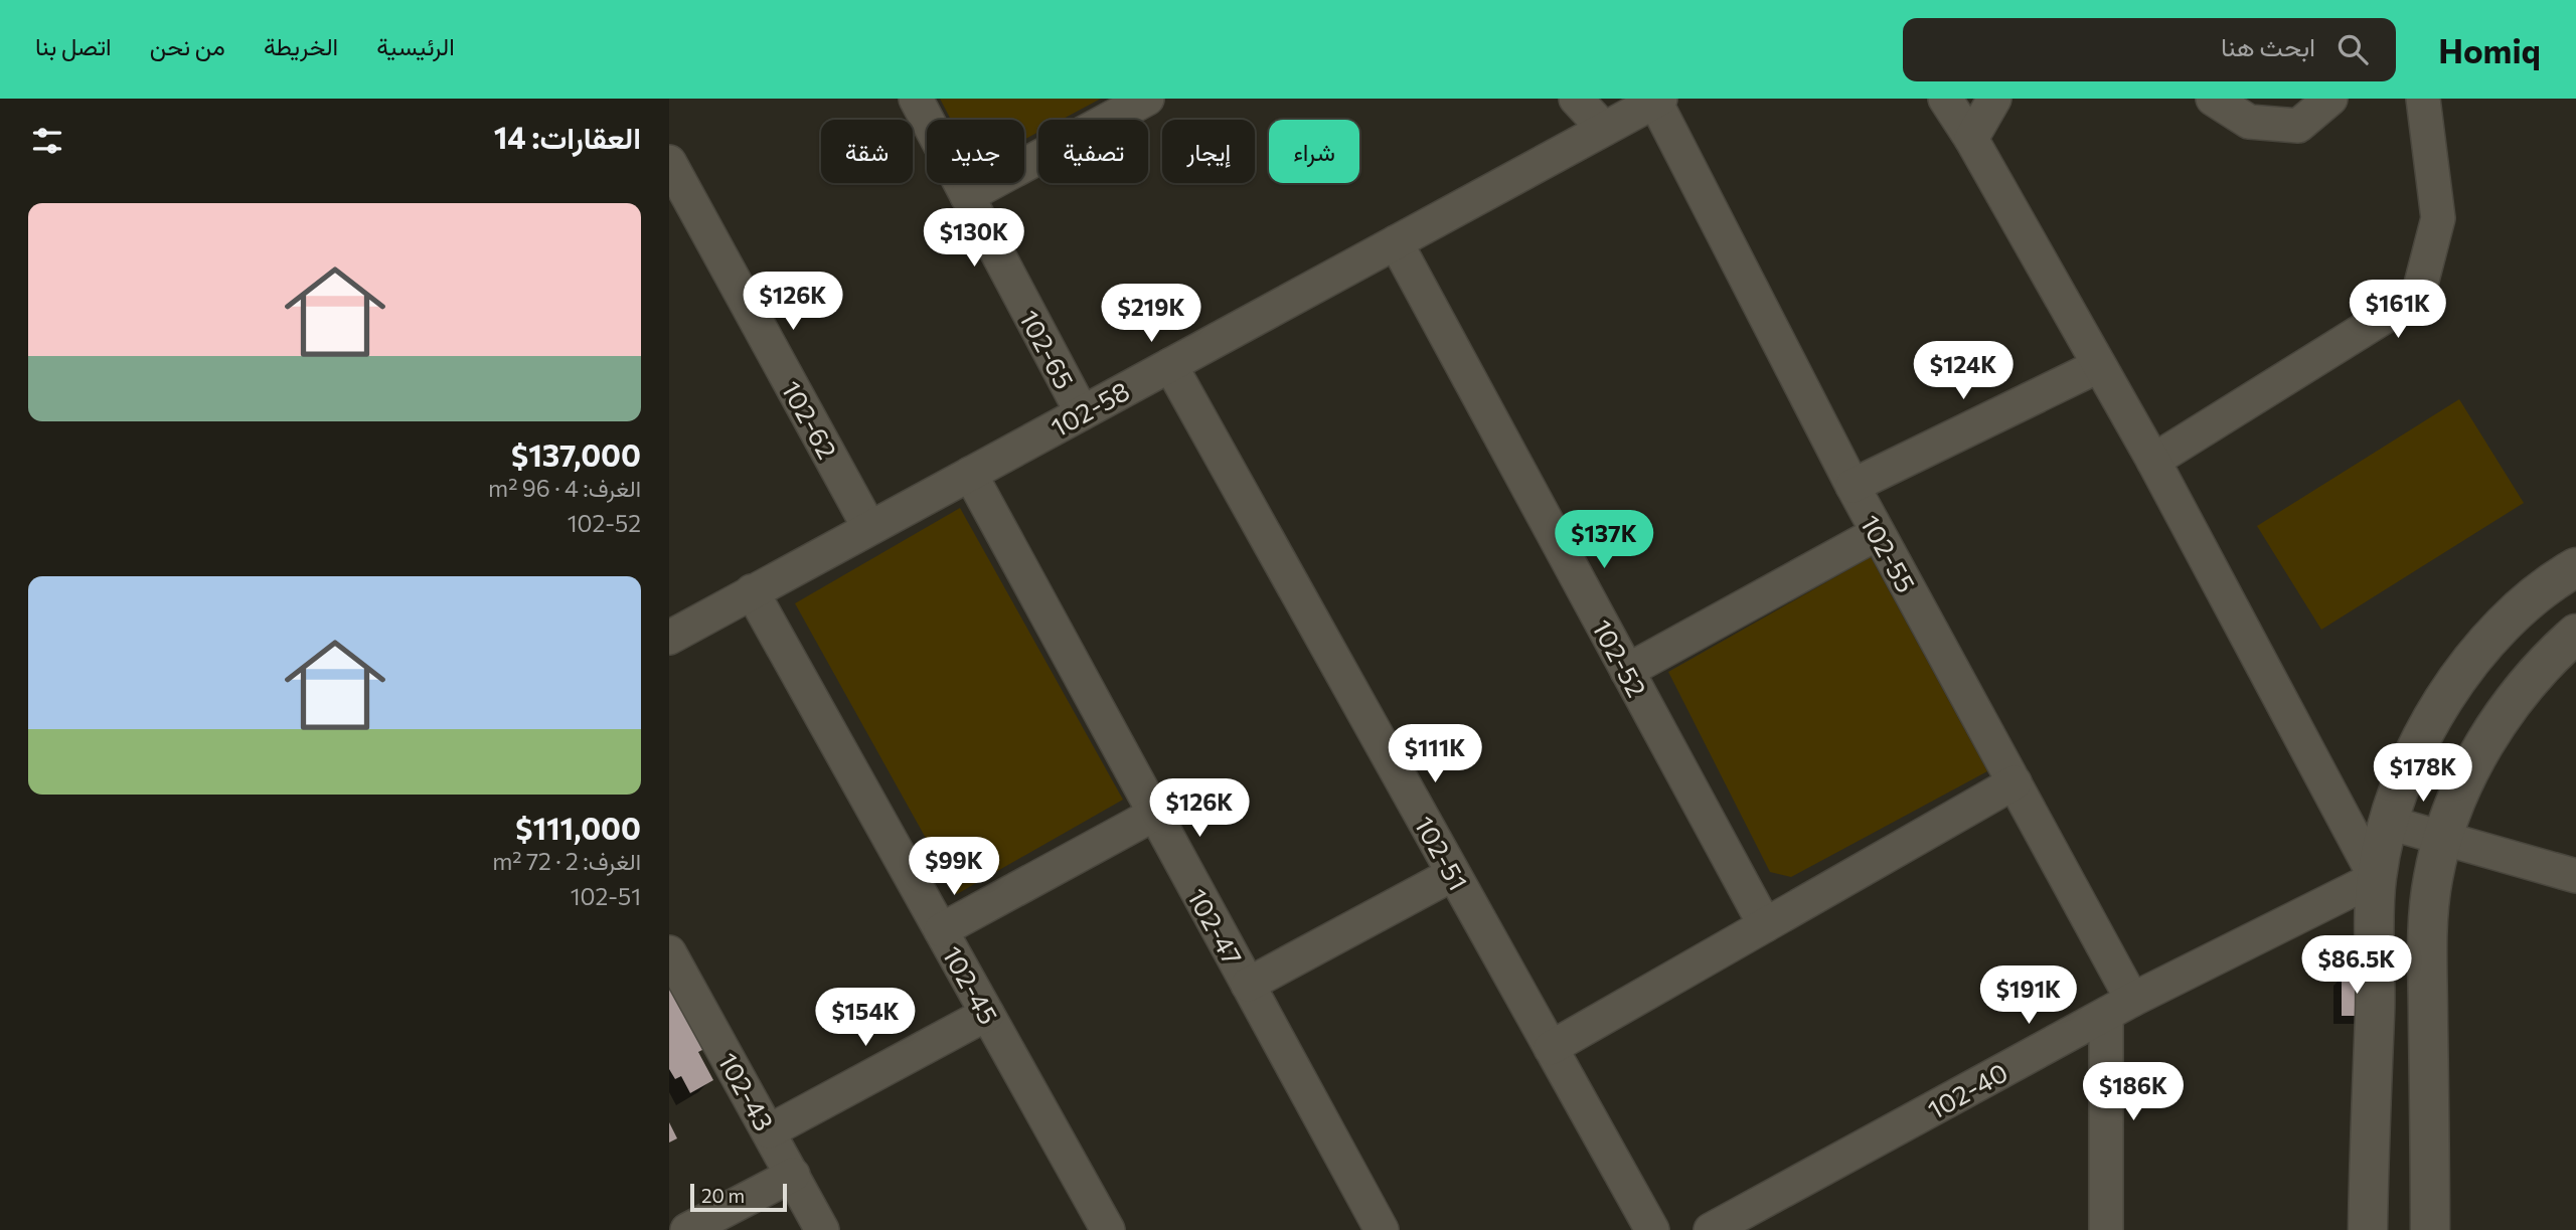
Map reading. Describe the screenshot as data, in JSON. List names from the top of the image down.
{
  "streets": {
    "street": [
      "102-65",
      "102-58",
      "102-62",
      "102-55",
      "102-52",
      "102-51",
      "102-47",
      "102-45",
      "102-40",
      "102-43"
    ]
  },
  "crossings": [
    ["102-65", "102-58"],
    ["102-58", "102-62"],
    ["102-58", "102-55"],
    ["102-58", "102-52"],
    ["102-58", "102-51"],
    ["102-58", "102-47"],
    ["102-58", "102-45"],
    ["102-55", "102-40"]
  ],
  "scale_bar": "20 m",
  "page": {
    "header": "Homiq",
    "search": "ابحث هنا",
    "nav": [
      "الرئيسية",
      "الخريطة",
      "من نحن",
      "اتصل بنا"
    ],
    "heading": "العقارات: 14",
    "chip": [
      "شراء",
      "إيجار",
      "تصفية",
      "جديد",
      "شقة"
    ],
    "list": [
      {
        "name": "$137,000",
        "note": "الغرف: 4 · 96 m² · 102-52"
      },
      {
        "name": "$111,000",
        "note": "الغرف: 2 · 72 m² · 102-51"
      }
    ],
    "price": [
      "$130K",
      "$126K",
      "$161K",
      "$219K",
      "$124K",
      "$137K",
      "$111K",
      "$178K",
      "$126K",
      "$99K",
      "$86.5K",
      "$191K",
      "$154K",
      "$186K"
    ],
    "scale": "20 m"
  }
}
